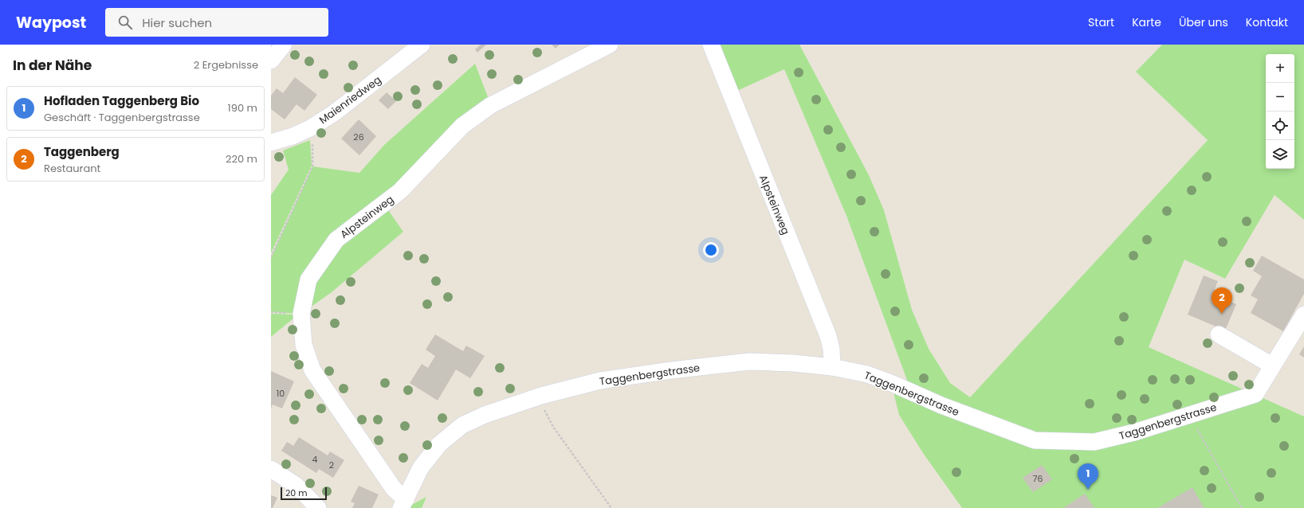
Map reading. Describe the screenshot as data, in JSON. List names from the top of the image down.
{
  "streets": {
    "street": ["Maienriedweg", "Alpsteinweg", "Taggenbergstrasse"]
  },
  "crossings": [
    ["Alpsteinweg", "Taggenbergstrasse"]
  ],
  "house_numbers": [
    "26",
    "10",
    "4",
    "2",
    "76"
  ],
  "scale_bar": "20 m",
  "page": {
    "header": "Waypost",
    "search": "Hier suchen",
    "nav": [
      "Start",
      "Karte",
      "Über uns",
      "Kontakt"
    ],
    "heading": ["In der Nähe", "2 Ergebnisse"],
    "map_buttons": ["+", "−"],
    "list": [
      {
        "mark": "1",
        "name": "Hofladen Taggenberg Bio",
        "note": "Geschäft · Taggenbergstrasse",
        "value": "190 m"
      },
      {
        "mark": "2",
        "name": "Taggenberg",
        "note": "Restaurant",
        "value": "220 m"
      }
    ],
    "pins": ["2", "1"],
    "scale": "20 m"
  }
}
